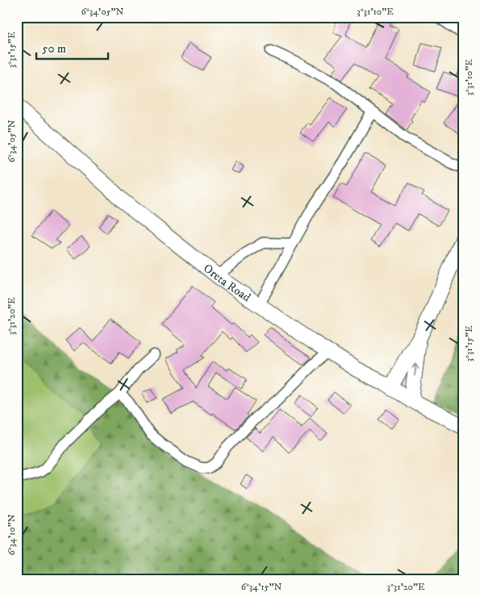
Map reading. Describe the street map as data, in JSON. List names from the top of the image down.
{
  "streets": {
    "street": ["Oreta Road"]
  },
  "scale_bar": "50 m",
  "coordinates": [
    "6°34'05\"N",
    "3°31'10\"E",
    "3°31'15\"E",
    "3°31'20\"E",
    "6°34'10\"N",
    "6°34'15\"N"
  ]
}
